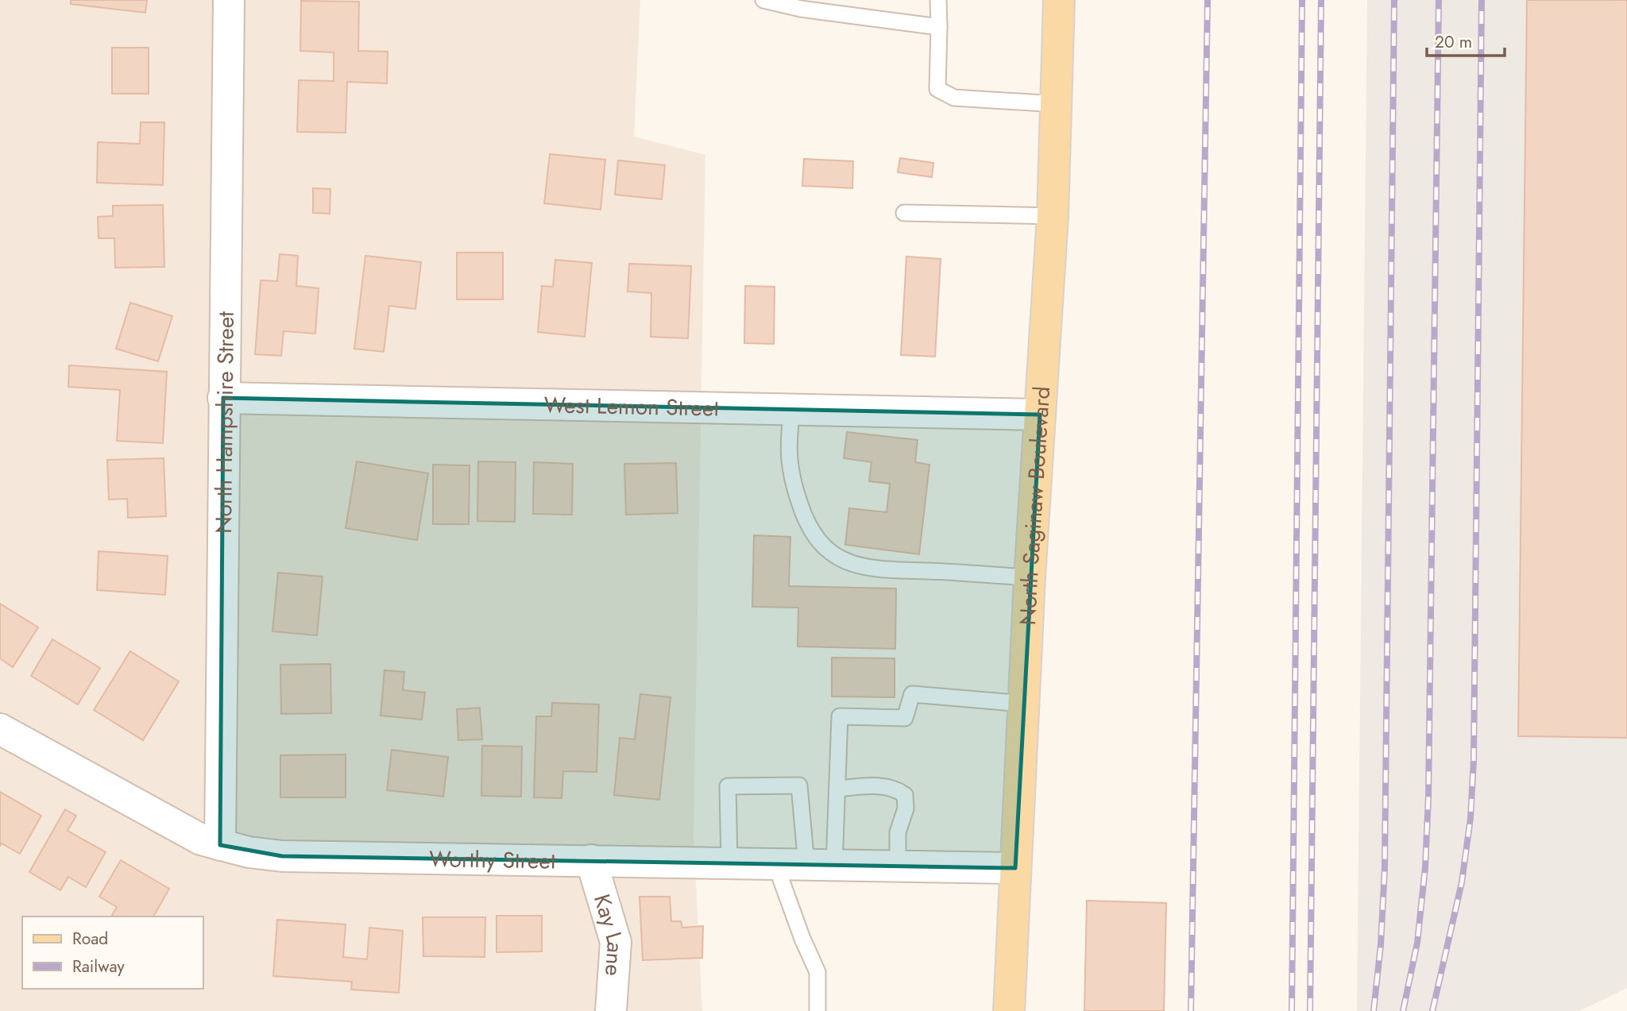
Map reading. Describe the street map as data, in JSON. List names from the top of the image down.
{
  "streets": {
    "main road": ["North Saginaw Boulevard"],
    "street": [
      "West Lemon Street",
      "North Hampshire Street",
      "Worthy Street",
      "Kay Lane"
    ]
  },
  "crossings": [
    ["West Lemon Street", "North Hampshire Street"],
    ["West Lemon Street", "North Saginaw Boulevard"],
    ["North Hampshire Street", "Worthy Street"],
    ["North Saginaw Boulevard", "Worthy Street"],
    ["Worthy Street", "Kay Lane"]
  ],
  "legend": ["Road", "Railway"],
  "scale_bar": "20 m"
}
